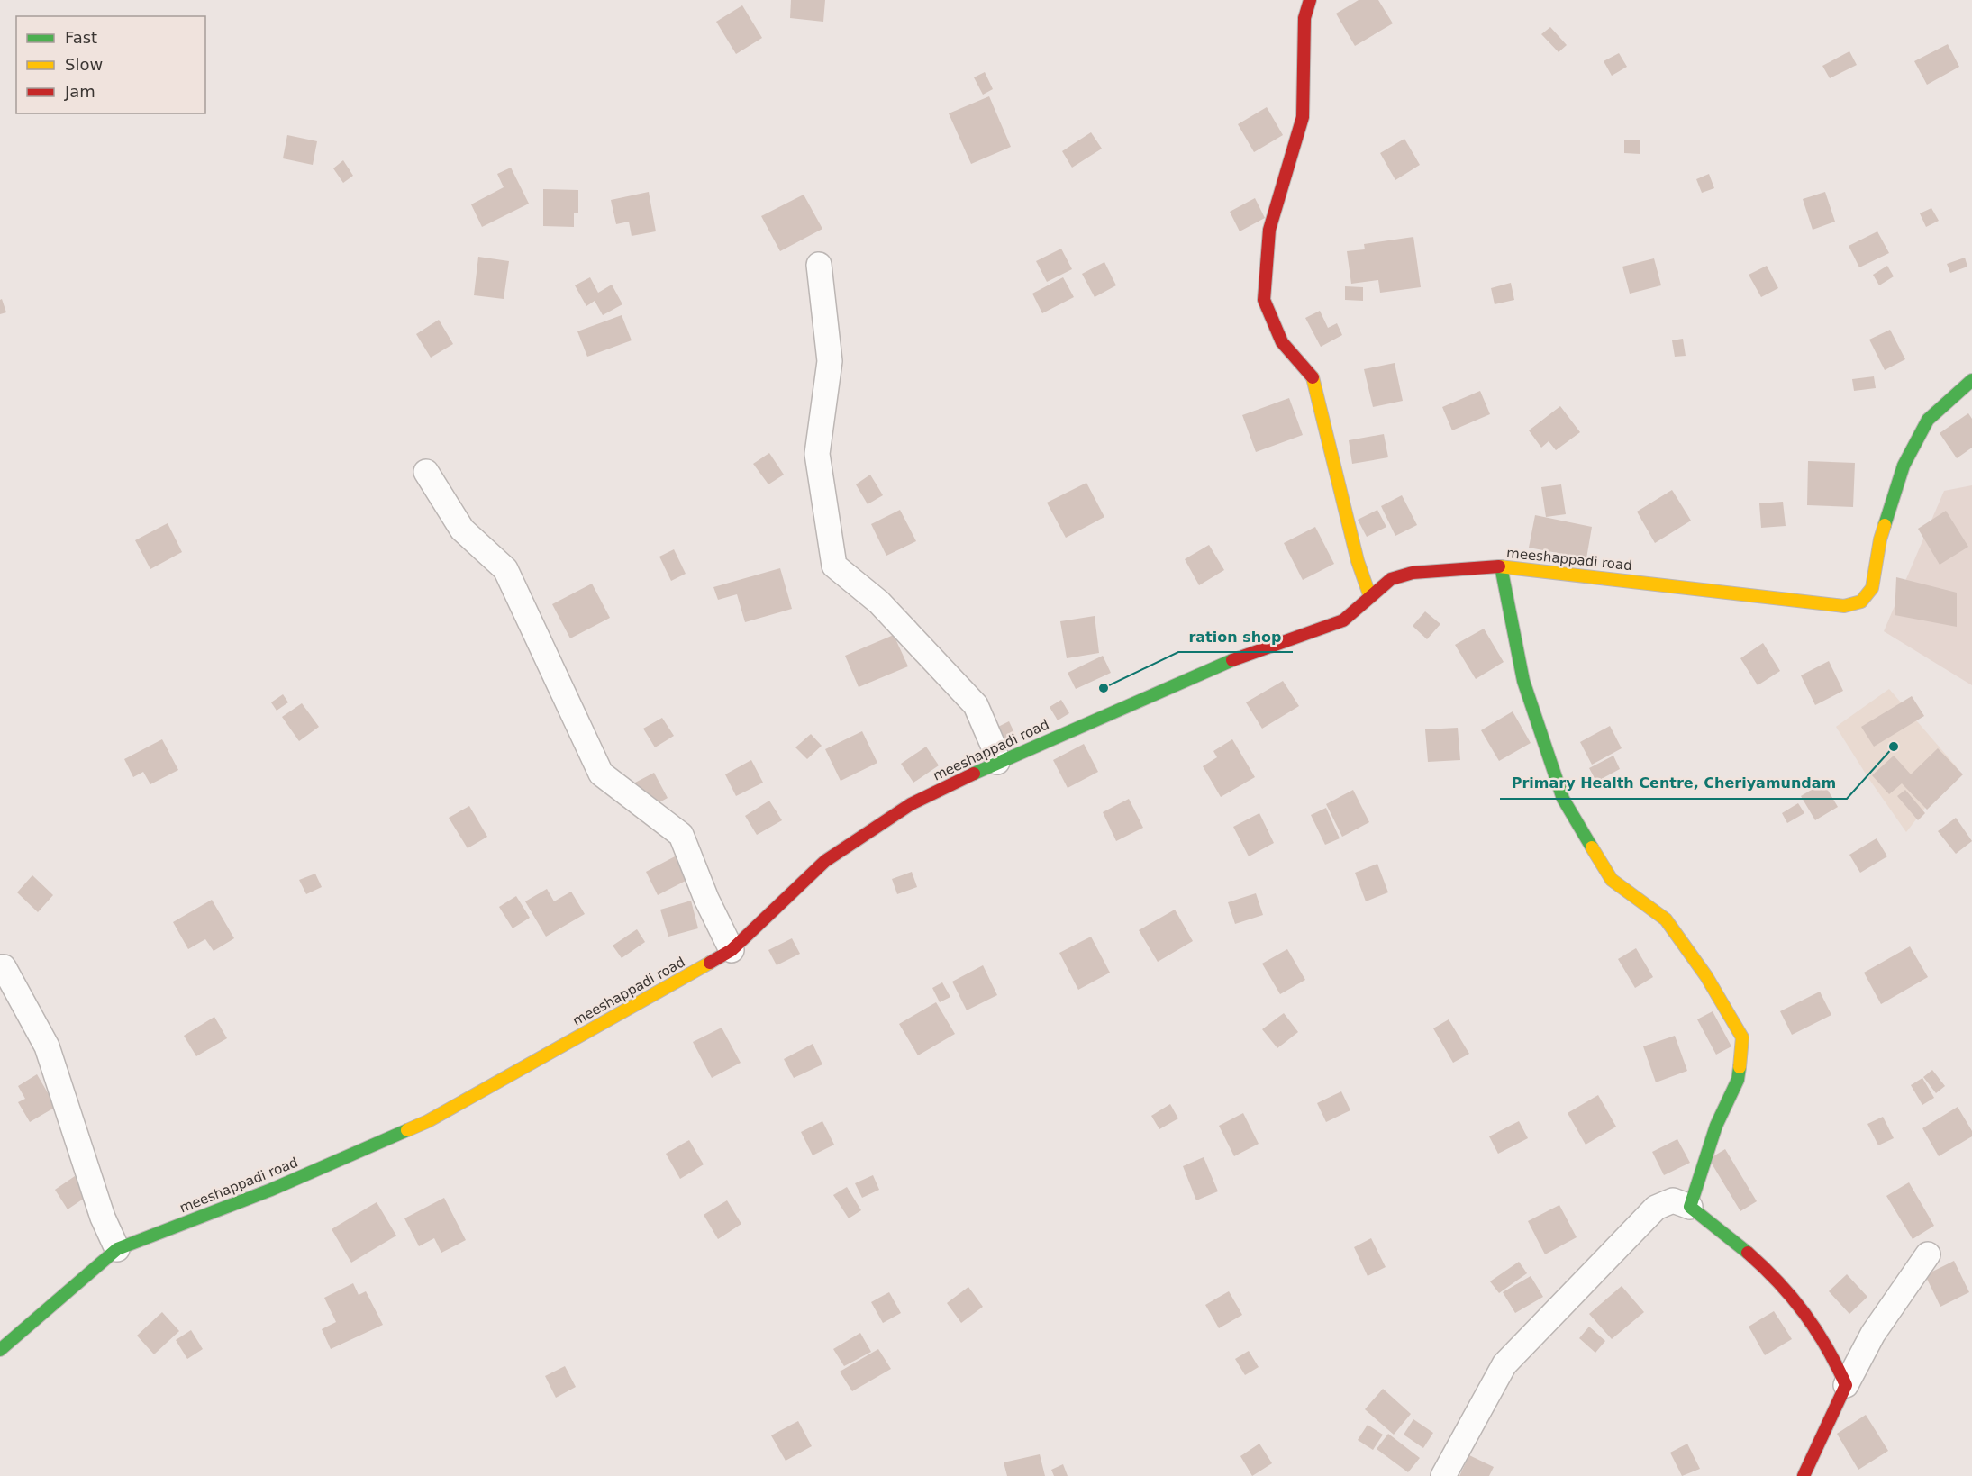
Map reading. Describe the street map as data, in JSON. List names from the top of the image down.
{
  "streets": {
    "street": ["meeshappadi road"]
  },
  "places": ["ration shop", "Primary Health Centre, Cheriyamundam"],
  "legend": ["Fast", "Slow", "Jam"]
}
